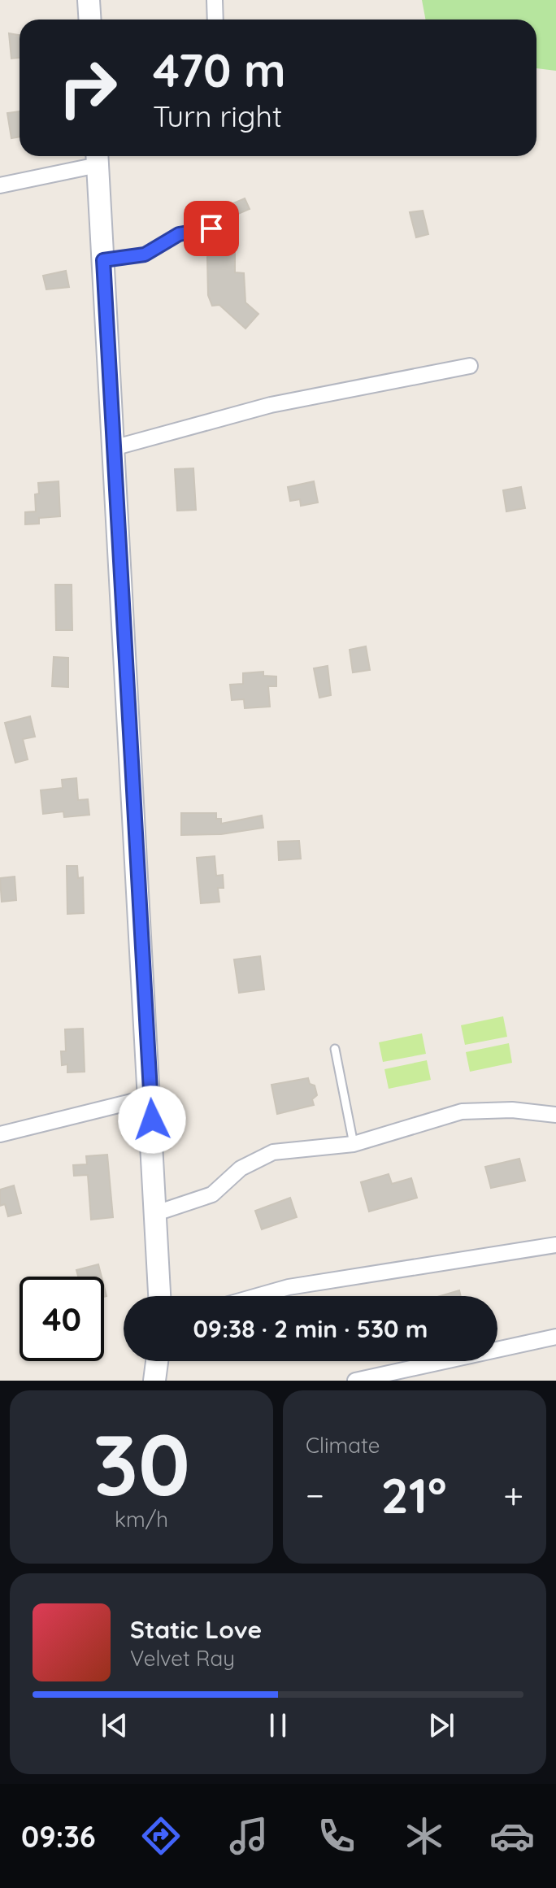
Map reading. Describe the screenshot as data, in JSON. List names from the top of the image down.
{
  "page": {
    "turn": ["470 m", "Turn right"],
    "limit": "40",
    "trip": "09:38 · 2 min · 530 m",
    "tile": [
      ["30", "km/h"],
      "Climate"
    ],
    "heat": ["−", "21°", "+"],
    "song": ["Static Love", "Velvet Ray"],
    "tabs": "09:36"
  }
}
